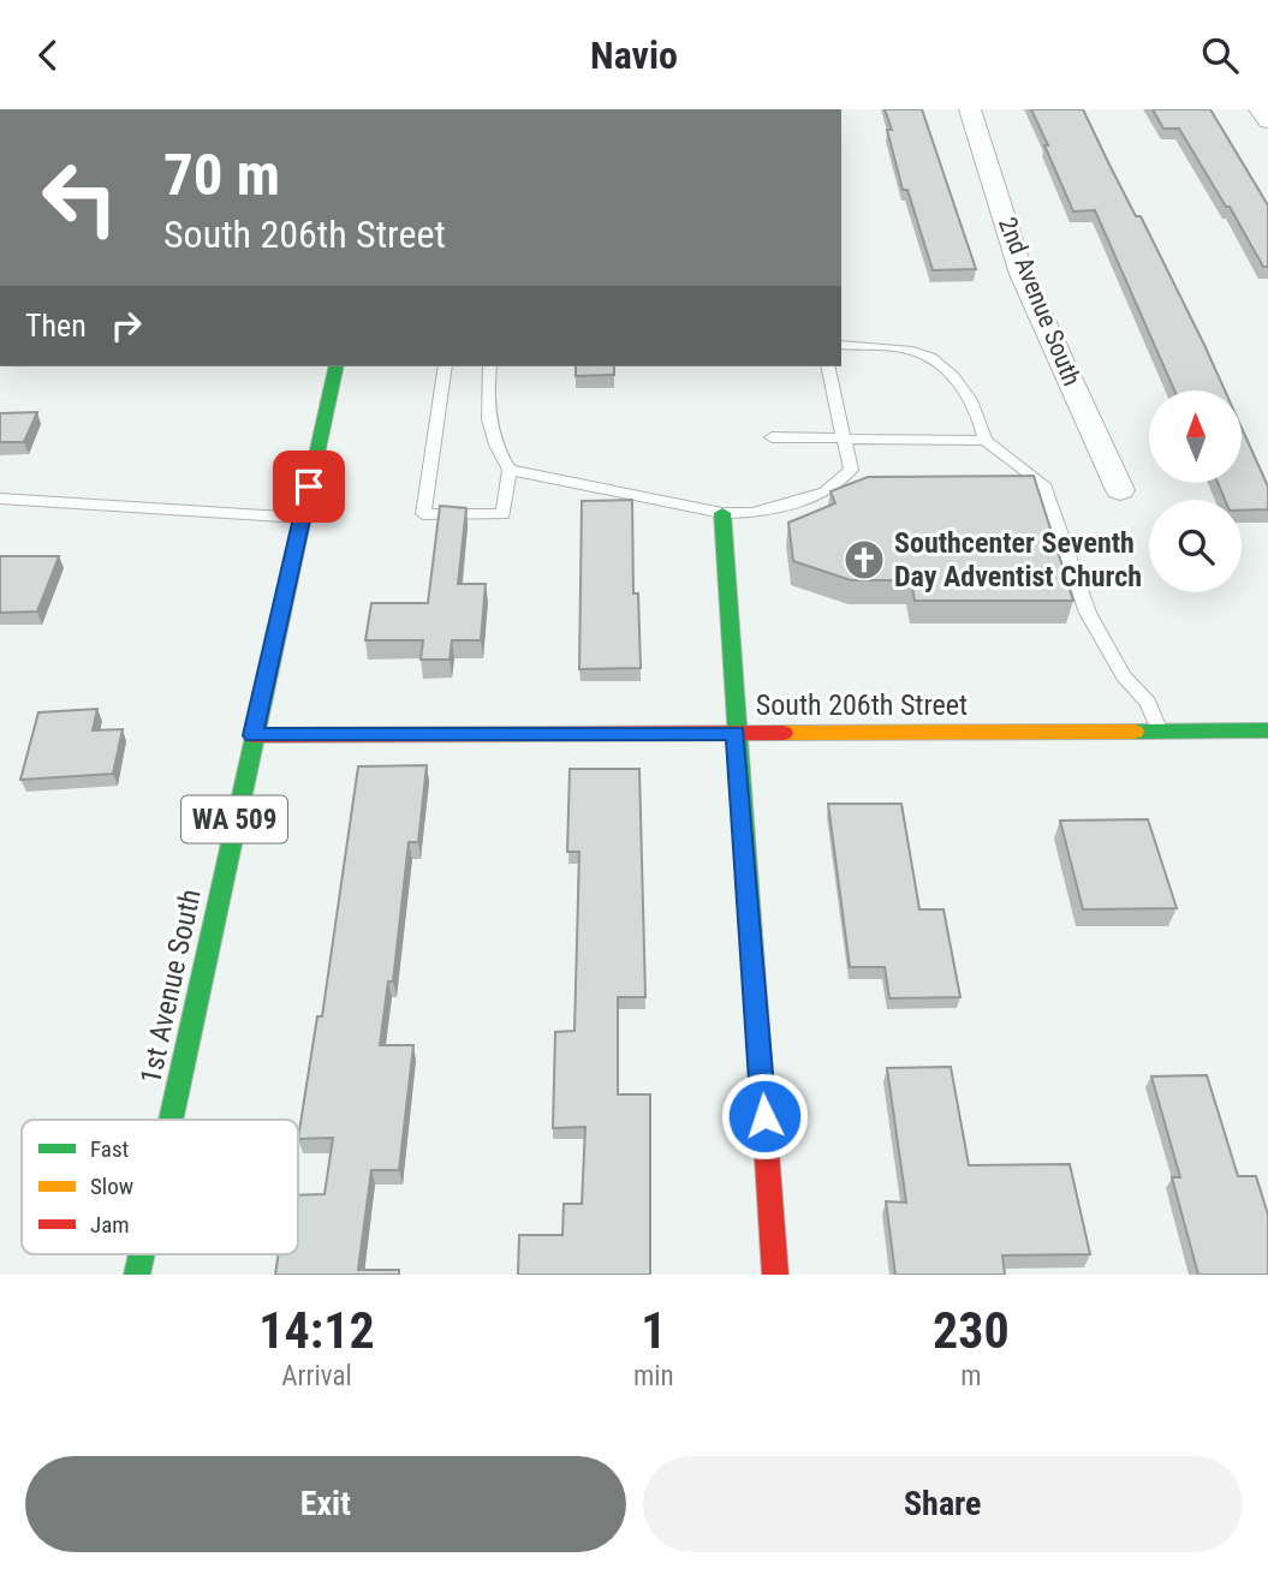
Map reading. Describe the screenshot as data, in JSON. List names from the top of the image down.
{
  "streets": {
    "street": [
      "2nd Avenue South",
      "South 206th Street",
      "WA 509",
      "1st Avenue South"
    ]
  },
  "crossings": [
    ["South 206th Street", "1st Avenue South"]
  ],
  "places": {
    "church": ["Southcenter Seventh Day Adventist Church"]
  },
  "legend": ["Fast", "Slow", "Jam"],
  "north": "top",
  "page": {
    "header": "Navio",
    "turn": ["70 m", "South 206th Street"],
    "then": "Then",
    "eta": [
      "14:12",
      "Arrival",
      "1",
      "min",
      "230",
      "m"
    ],
    "buttons": ["Exit", "Share"]
  }
}
